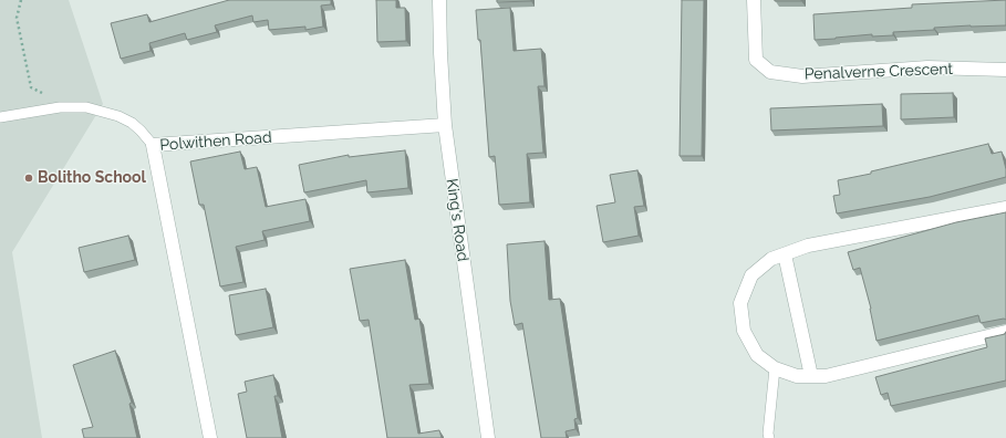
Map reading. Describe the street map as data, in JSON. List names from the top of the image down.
{
  "streets": {
    "street": ["Penalverne Crescent", "Polwithen Road", "King's Road"]
  },
  "crossings": [
    ["Polwithen Road", "King's Road"]
  ],
  "places": ["Bolitho School"]
}
